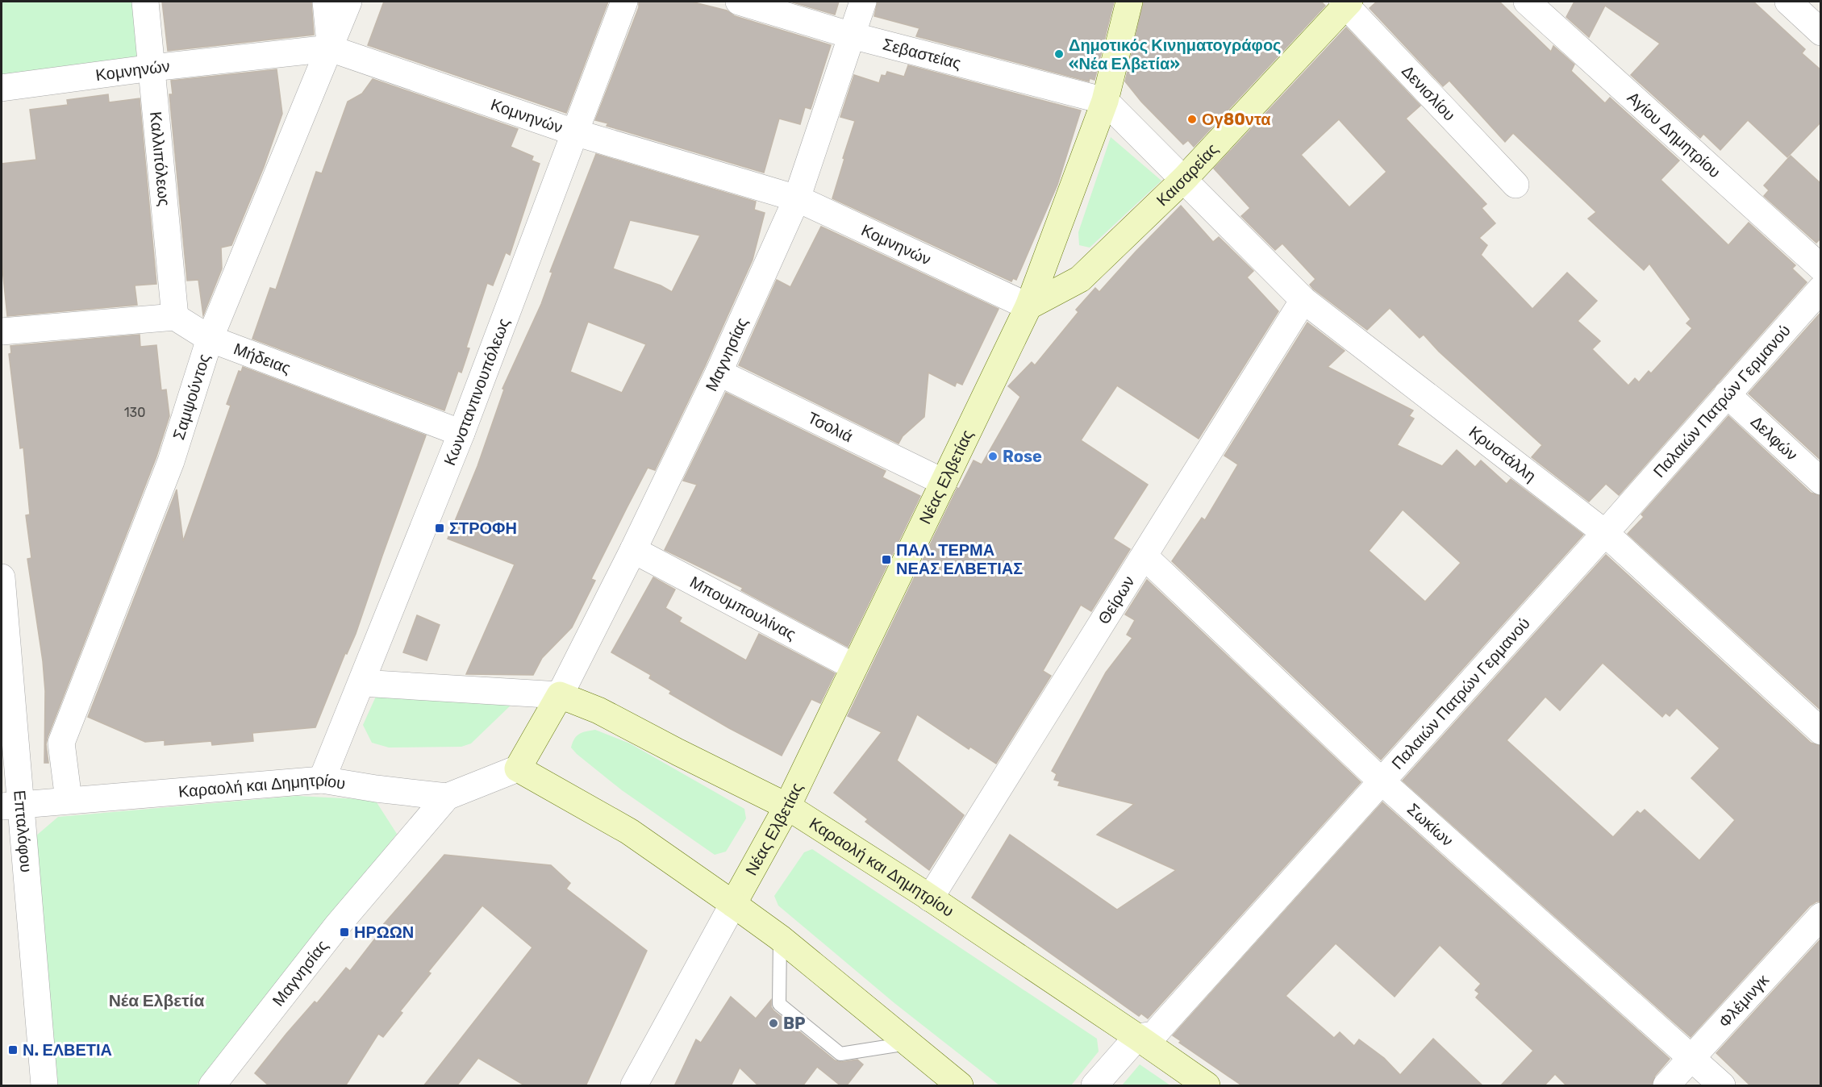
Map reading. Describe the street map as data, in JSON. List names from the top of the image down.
{
  "streets": {
    "street": [
      "Σεβαστείας",
      "Κομνηνών",
      "Δενισλίου",
      "Αγίου Δημητρίου",
      "Καλλιπόλεως",
      "Καισαρείας",
      "Μαγνησίας",
      "Μήδειας",
      "Κωνσταντινουπόλεως",
      "Σαμψούντος",
      "Παλαιών Πατρών Γερμανού",
      "Τσολιά",
      "Δελφών",
      "Κρυστάλλη",
      "Νέας Ελβετίας",
      "Θείρων",
      "Μπουμπουλίνας",
      "Καραολή και Δημητρίου",
      "Σωκίων",
      "Επταλόφου",
      "Φλέμινγκ"
    ]
  },
  "crossings": [
    ["Σεβαστείας", "Μαγνησίας"],
    ["Σεβαστείας", "Κρυστάλλη"],
    ["Σεβαστείας", "Νέας Ελβετίας"],
    ["Κομνηνών", "Καλλιπόλεως"],
    ["Κομνηνών", "Καισαρείας"],
    ["Κομνηνών", "Μαγνησίας"],
    ["Κομνηνών", "Κωνσταντινουπόλεως"],
    ["Κομνηνών", "Σαμψούντος"],
    ["Κομνηνών", "Νέας Ελβετίας"],
    ["Δενισλίου", "Καισαρείας"],
    ["Καλλιπόλεως", "Μήδειας"],
    ["Καισαρείας", "Κρυστάλλη"],
    ["Καισαρείας", "Νέας Ελβετίας"],
    ["Μαγνησίας", "Τσολιά"],
    ["Μαγνησίας", "Μπουμπουλίνας"],
    ["Μαγνησίας", "Καραολή και Δημητρίου"],
    ["Μήδειας", "Κωνσταντινουπόλεως"],
    ["Μήδειας", "Σαμψούντος"],
    ["Κωνσταντινουπόλεως", "Καραολή και Δημητρίου"],
    ["Σαμψούντος", "Καραολή και Δημητρίου"],
    ["Παλαιών Πατρών Γερμανού", "Δελφών"],
    ["Παλαιών Πατρών Γερμανού", "Κρυστάλλη"],
    ["Παλαιών Πατρών Γερμανού", "Καραολή και Δημητρίου"],
    ["Παλαιών Πατρών Γερμανού", "Σωκίων"],
    ["Τσολιά", "Νέας Ελβετίας"],
    ["Κρυστάλλη", "Νέας Ελβετίας"],
    ["Κρυστάλλη", "Θείρων"],
    ["Νέας Ελβετίας", "Μπουμπουλίνας"],
    ["Νέας Ελβετίας", "Καραολή και Δημητρίου"],
    ["Θείρων", "Καραολή και Δημητρίου"],
    ["Θείρων", "Σωκίων"],
    ["Καραολή και Δημητρίου", "Επταλόφου"],
    ["Σωκίων", "Φλέμινγκ"]
  ],
  "districts": ["Νέα Ελβετία"],
  "places": {
    "other": [
      "Δημοτικός Κινηματογράφος «Νέα Ελβετία»",
      "Ογ80ντα",
      "Rose",
      "BP"
    ],
    "transit": [
      "ΣΤΡΟΦΗ",
      "ΠΑΛ. ΤΕΡΜΑ ΝΕΑΣ ΕΛΒΕΤΙΑΣ",
      "ΗΡΩΩΝ",
      "Ν. ΕΛΒΕΤΙΑ"
    ]
  },
  "house_numbers": ["130"]
}
